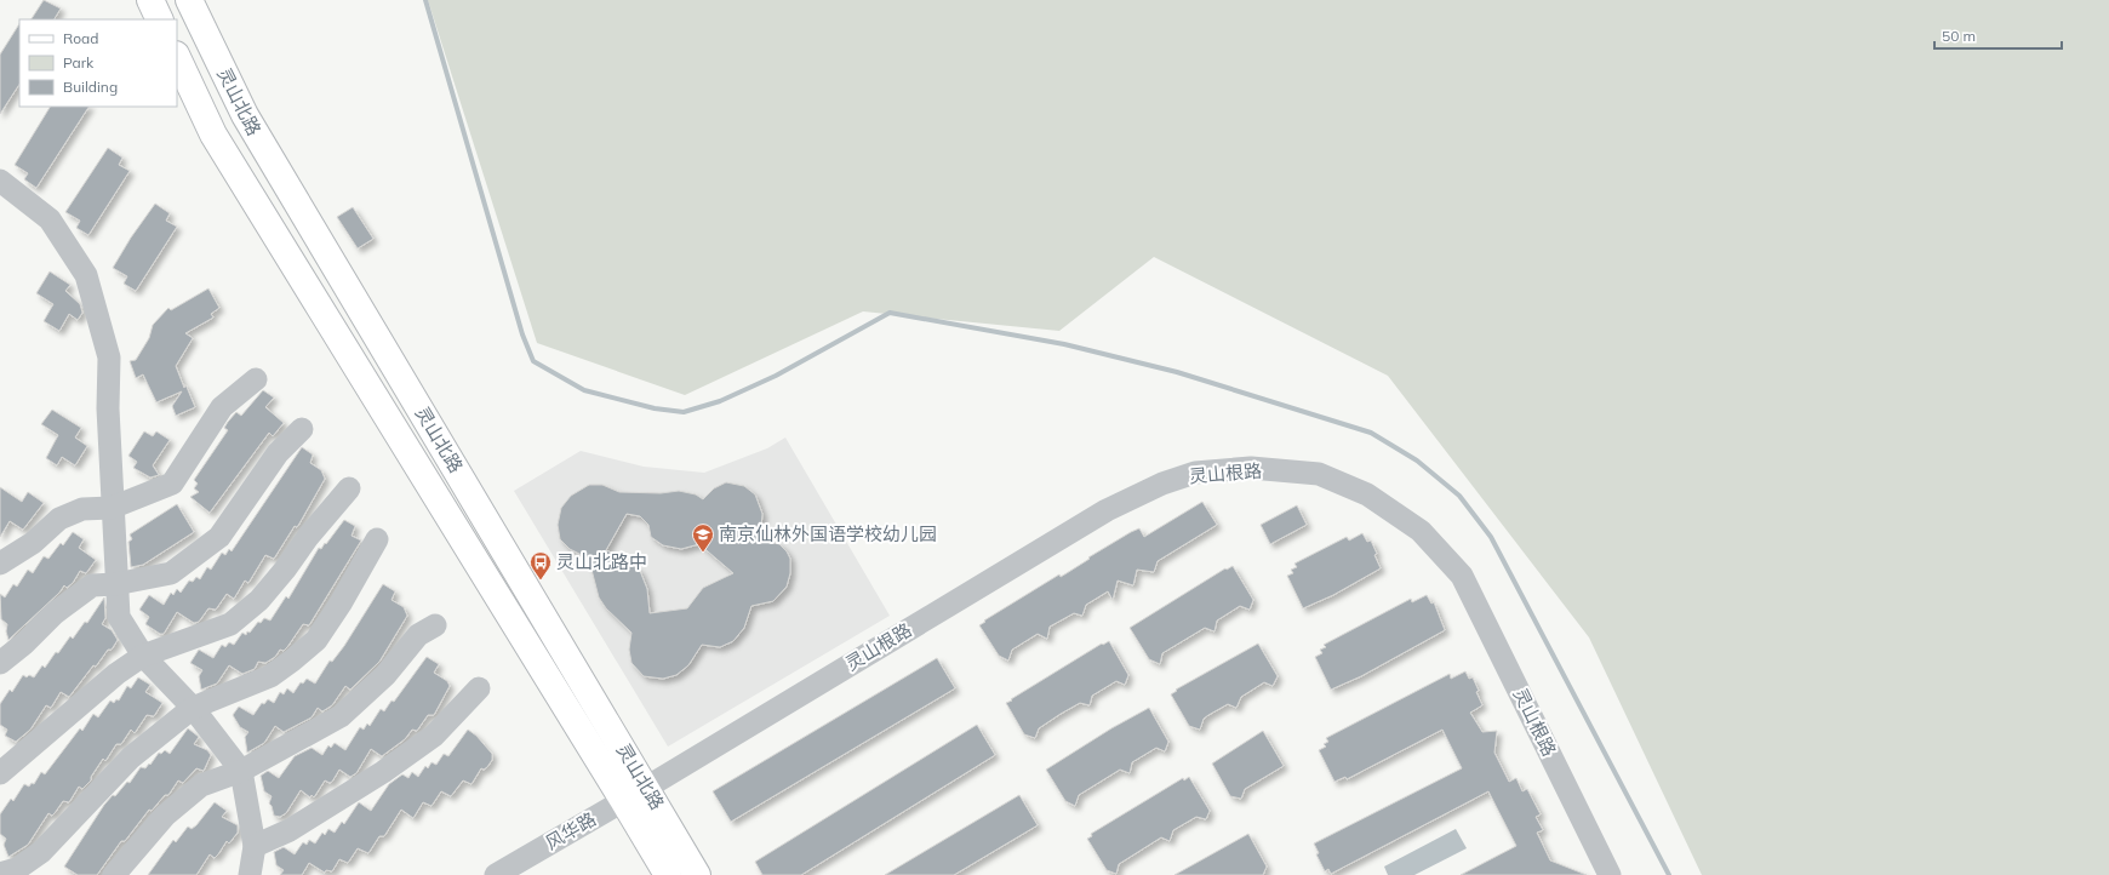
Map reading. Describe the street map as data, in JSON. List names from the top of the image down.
{
  "streets": {
    "main road": ["灵山北路"],
    "street": ["灵山根路", "风华路"]
  },
  "crossings": [
    ["灵山北路", "灵山根路"],
    ["灵山北路", "风华路"],
    ["灵山根路", "风华路"]
  ],
  "places": {
    "school or university": ["南京仙林外国语学校幼儿园"],
    "bus stop": ["灵山北路中"]
  },
  "legend": ["Road", "Park", "Building"],
  "scale_bar": "50 m"
}
